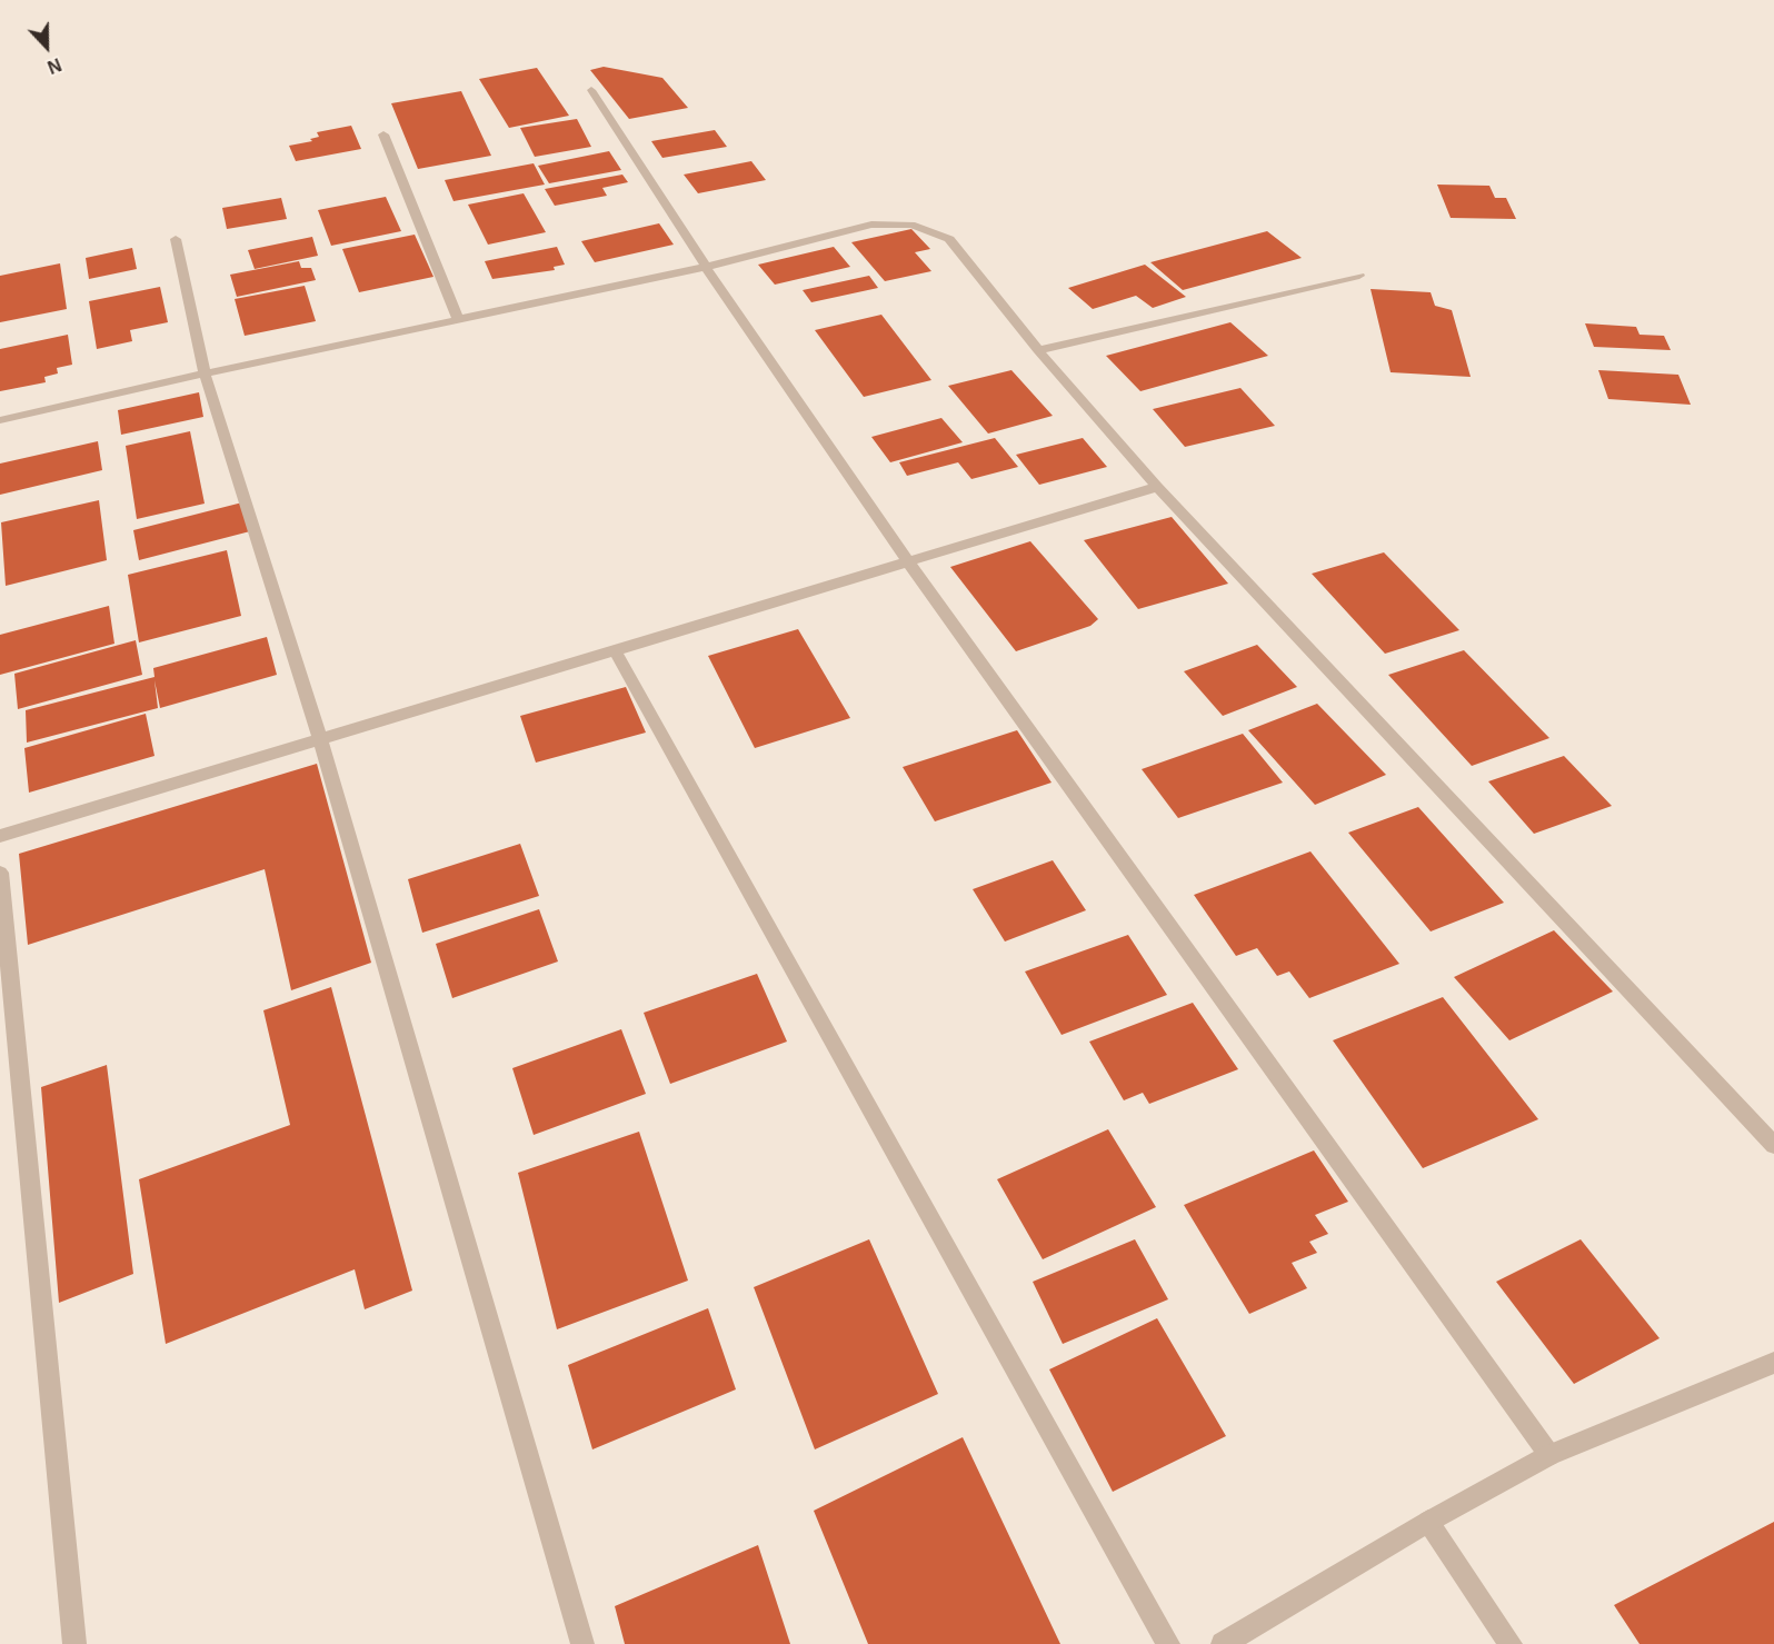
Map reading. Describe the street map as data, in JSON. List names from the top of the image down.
{
  "north": "bottom"
}
